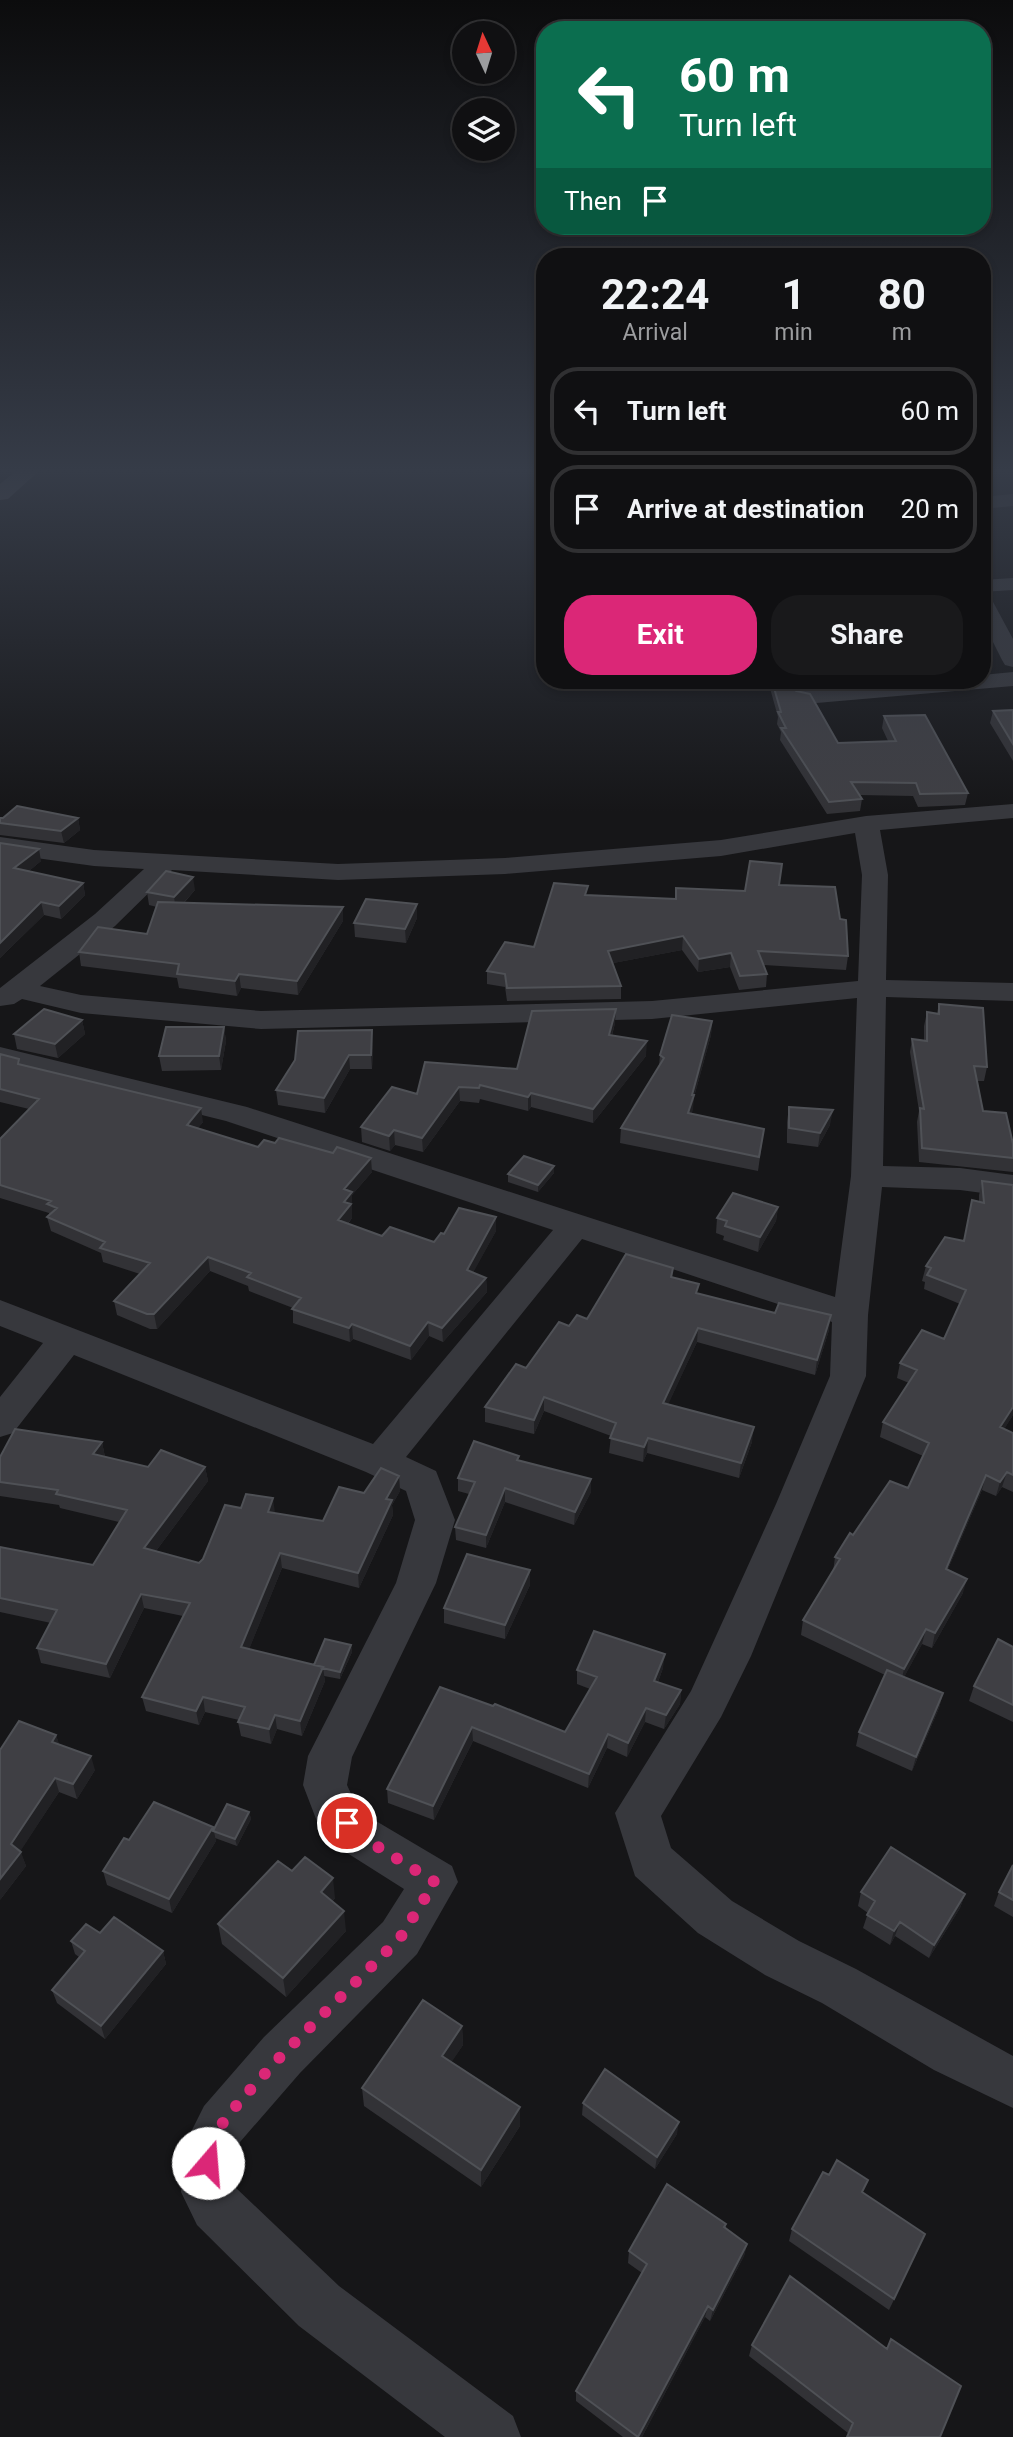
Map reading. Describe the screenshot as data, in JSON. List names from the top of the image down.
{
  "north": "top",
  "page": {
    "turn": ["60 m", "Turn left"],
    "then": "Then",
    "eta": [
      "22:24",
      "Arrival",
      "1",
      "min",
      "80",
      "m"
    ],
    "list": [
      {
        "name": "Turn left",
        "value": "60 m"
      },
      {
        "name": "Arrive at destination",
        "value": "20 m"
      }
    ],
    "buttons": ["Exit", "Share"]
  }
}
